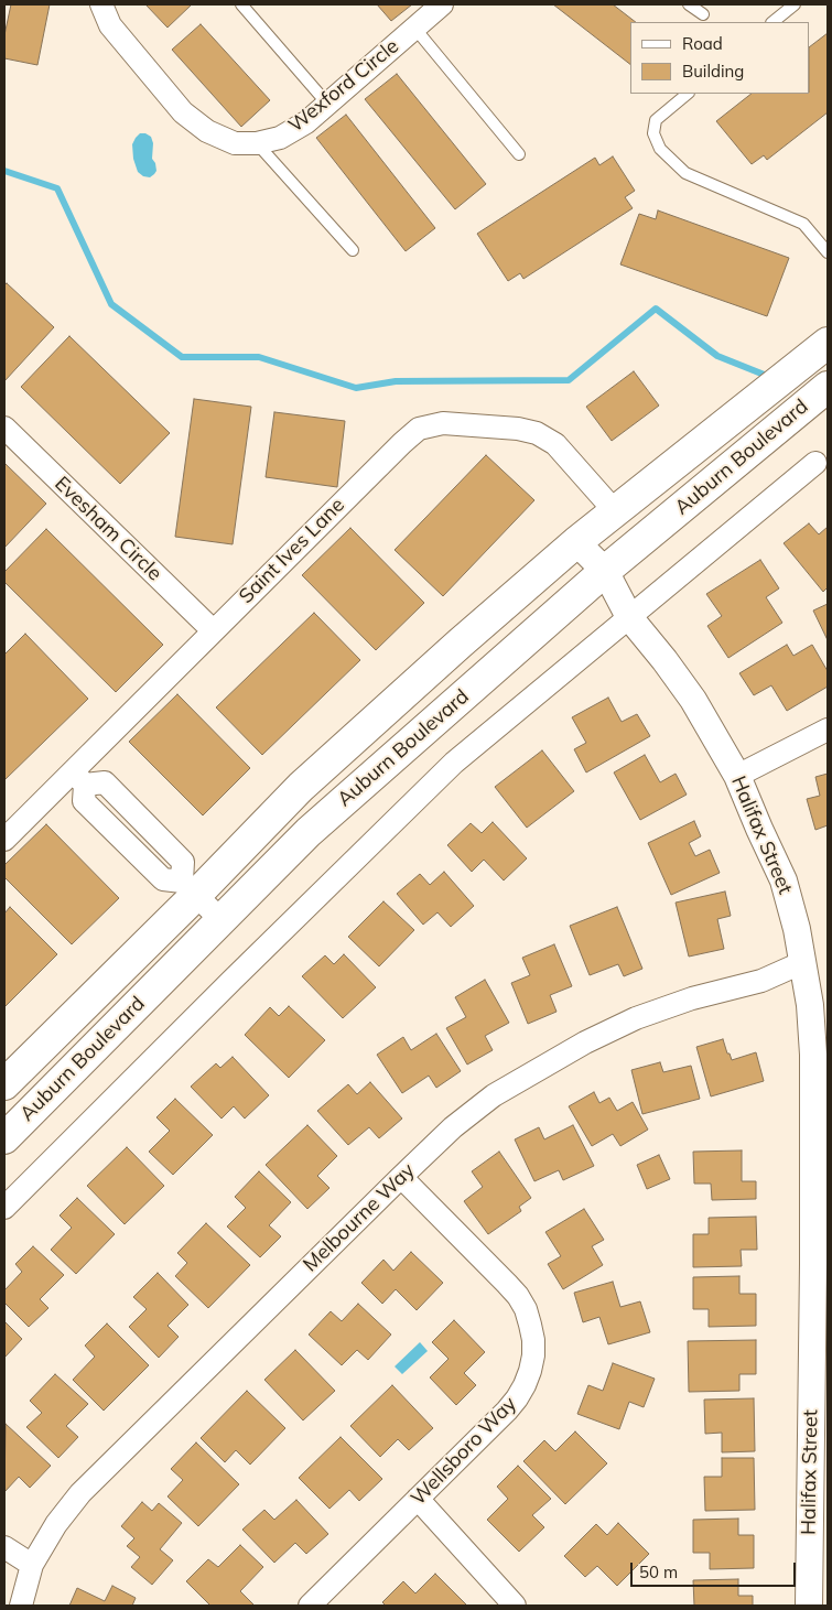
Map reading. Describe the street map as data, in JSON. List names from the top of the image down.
{
  "streets": {
    "main road": ["Auburn Boulevard"],
    "street": [
      "Wexford Circle",
      "Evesham Circle",
      "Saint Ives Lane",
      "Halifax Street",
      "Melbourne Way",
      "Wellsboro Way"
    ]
  },
  "crossings": [
    ["Auburn Boulevard", "Saint Ives Lane"],
    ["Auburn Boulevard", "Halifax Street"],
    ["Evesham Circle", "Saint Ives Lane"],
    ["Halifax Street", "Melbourne Way"],
    ["Melbourne Way", "Wellsboro Way"]
  ],
  "legend": ["Road", "Building"],
  "scale_bar": "50 m"
}
